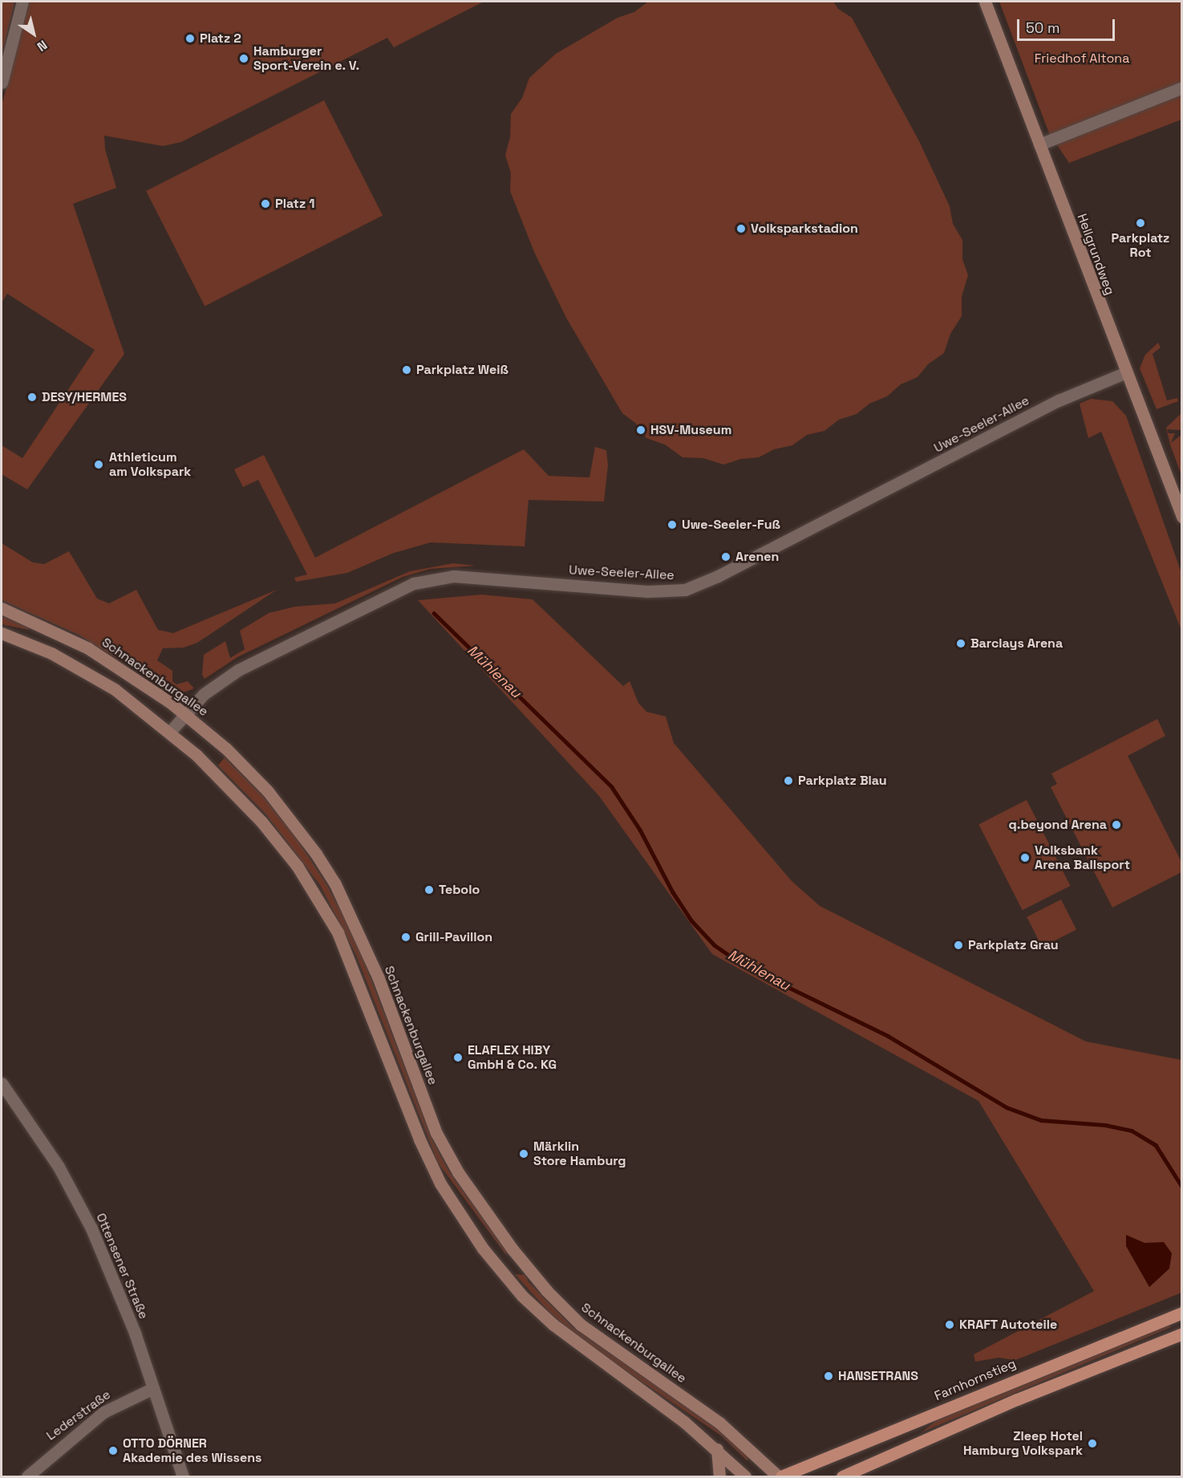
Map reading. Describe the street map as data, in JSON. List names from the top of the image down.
{
  "streets": {
    "main road": ["Hellgrundweg", "Schnackenburgallee", "Farnhornstieg"],
    "street": ["Uwe-Seeler-Allee", "Ottensener Straße", "Lederstraße"]
  },
  "crossings": [
    ["Hellgrundweg", "Uwe-Seeler-Allee"],
    ["Uwe-Seeler-Allee", "Schnackenburgallee"],
    ["Schnackenburgallee", "Farnhornstieg"],
    ["Ottensener Straße", "Lederstraße"]
  ],
  "water": ["Mühlenau"],
  "parks": ["Friedhof Altona"],
  "places": [
    "Platz 2",
    "Hamburger Sport-Verein e. V.",
    "Platz 1",
    "Parkplatz Rot",
    "Volksparkstadion",
    "Parkplatz Weiß",
    "DESY/HERMES",
    "HSV-Museum",
    "Athleticum am Volkspark",
    "Uwe-Seeler-Fuß",
    "Arenen",
    "Barclays Arena",
    "Parkplatz Blau",
    "q.beyond Arena",
    "Volksbank Arena Ballsport",
    "Tebolo",
    "Grill-Pavillon",
    "Parkplatz Grau",
    "ELAFLEX HIBY GmbH & Co. KG",
    "Märklin Store Hamburg",
    "KRAFT Autoteile",
    "HANSETRANS",
    "Zleep Hotel Hamburg Volkspark",
    "OTTO DÖRNER Akademie des Wissens"
  ],
  "scale_bar": "50 m",
  "north": "bottom right"
}
